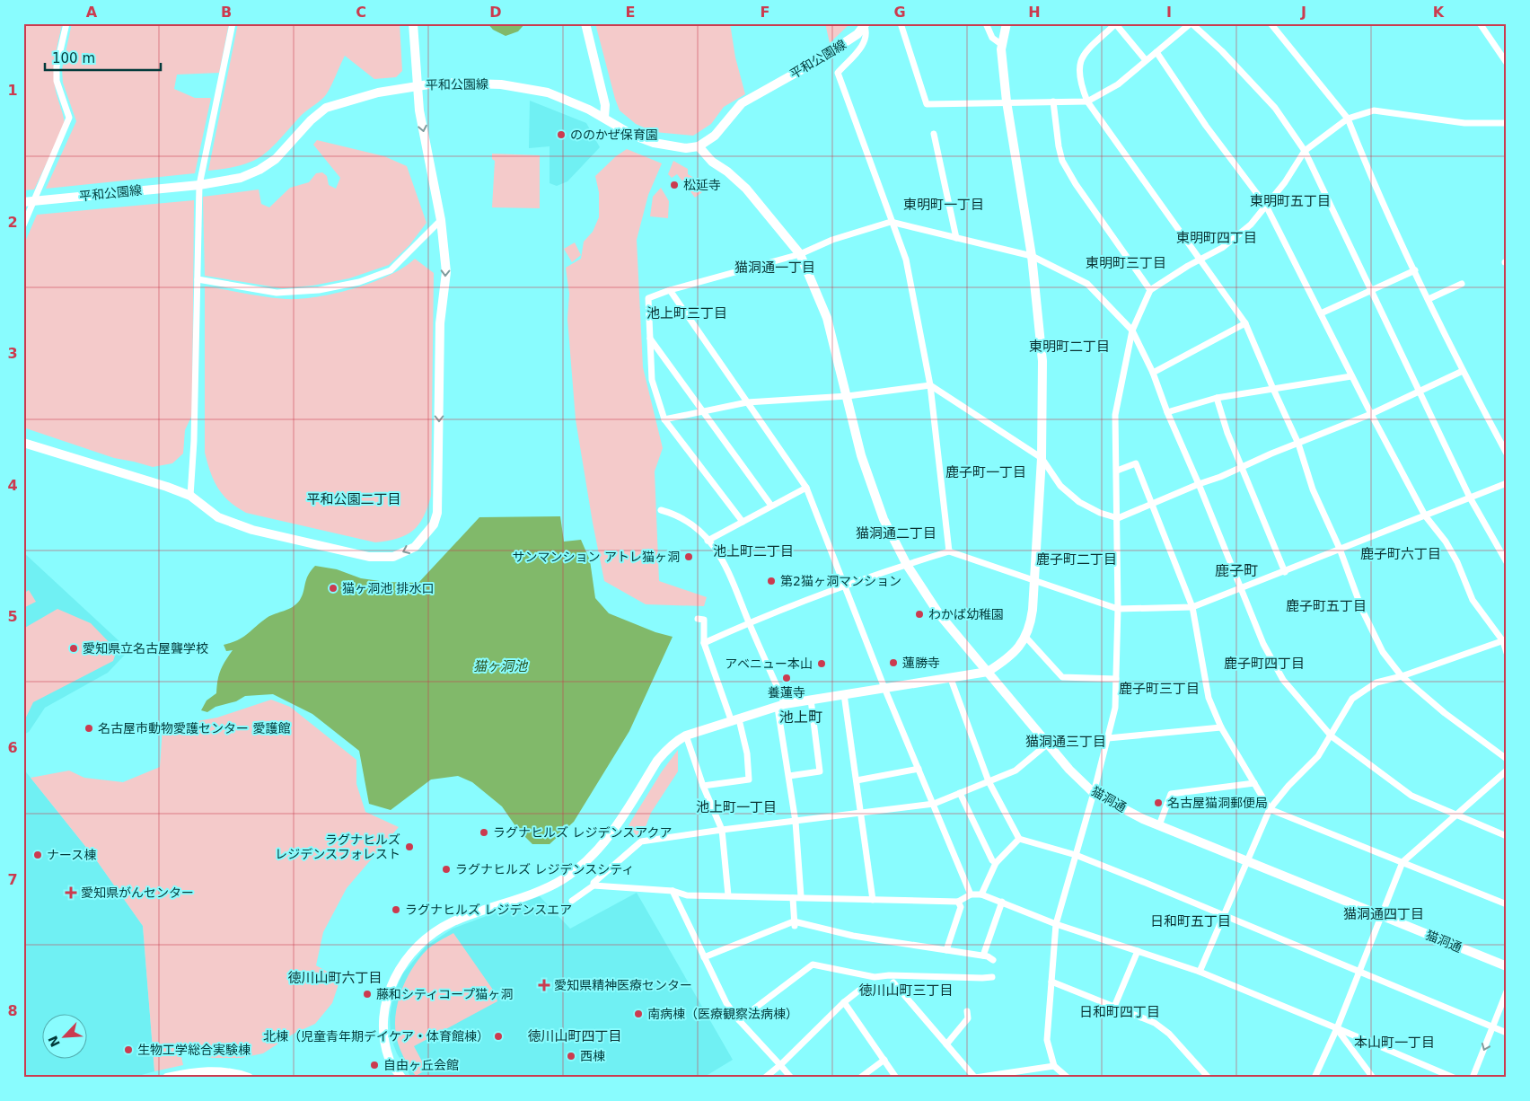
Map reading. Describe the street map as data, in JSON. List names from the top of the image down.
{
  "streets": {
    "street": ["平和公園線", "猫洞通"]
  },
  "crossings": [
    ["平和公園線", "猫洞通"]
  ],
  "districts": [
    "東明町五丁目",
    "東明町一丁目",
    "東明町四丁目",
    "東明町三丁目",
    "猫洞通一丁目",
    "池上町三丁目",
    "東明町二丁目",
    "鹿子町一丁目",
    "平和公園二丁目",
    "猫洞通二丁目",
    "池上町二丁目",
    "鹿子町六丁目",
    "鹿子町二丁目",
    "鹿子町",
    "鹿子町五丁目",
    "鹿子町四丁目",
    "鹿子町三丁目",
    "池上町",
    "猫洞通三丁目",
    "池上町一丁目",
    "猫洞通四丁目",
    "日和町五丁目",
    "徳川山町六丁目",
    "徳川山町三丁目",
    "日和町四丁目",
    "徳川山町四丁目",
    "本山町一丁目"
  ],
  "water": ["猫ヶ洞池"],
  "places": {
    "other": [
      "ののかぜ保育園",
      "松延寺",
      "サンマンション アトレ猫ヶ洞",
      "第2猫ヶ洞マンション",
      "猫ヶ洞池 排水口",
      "わかば幼稚園",
      "愛知県立名古屋聾学校",
      "蓮勝寺",
      "アベニュー本山",
      "養蓮寺",
      "名古屋市動物愛護センター 愛護館",
      "名古屋猫洞郵便局",
      "ラグナヒルズ レジデンスアクア",
      "ラグナヒルズ レジデンスフォレスト",
      "ナース棟",
      "ラグナヒルズ レジデンスシティ",
      "ラグナヒルズ レジデンスエア",
      "藤和シティコープ猫ヶ洞",
      "南病棟（医療観察法病棟）",
      "北棟（児童青年期デイケア・体育館棟）",
      "生物工学総合実験棟",
      "西棟",
      "自由ヶ丘会館"
    ],
    "health": ["愛知県がんセンター", "愛知県精神医療センター"]
  },
  "scale_bar": "100 m",
  "north": "bottom left",
  "grid": {
    "columns": [
      "A",
      "B",
      "C",
      "D",
      "E",
      "F",
      "G",
      "H",
      "I",
      "J",
      "K"
    ],
    "rows": [
      "1",
      "2",
      "3",
      "4",
      "5",
      "6",
      "7",
      "8"
    ]
  }
}
